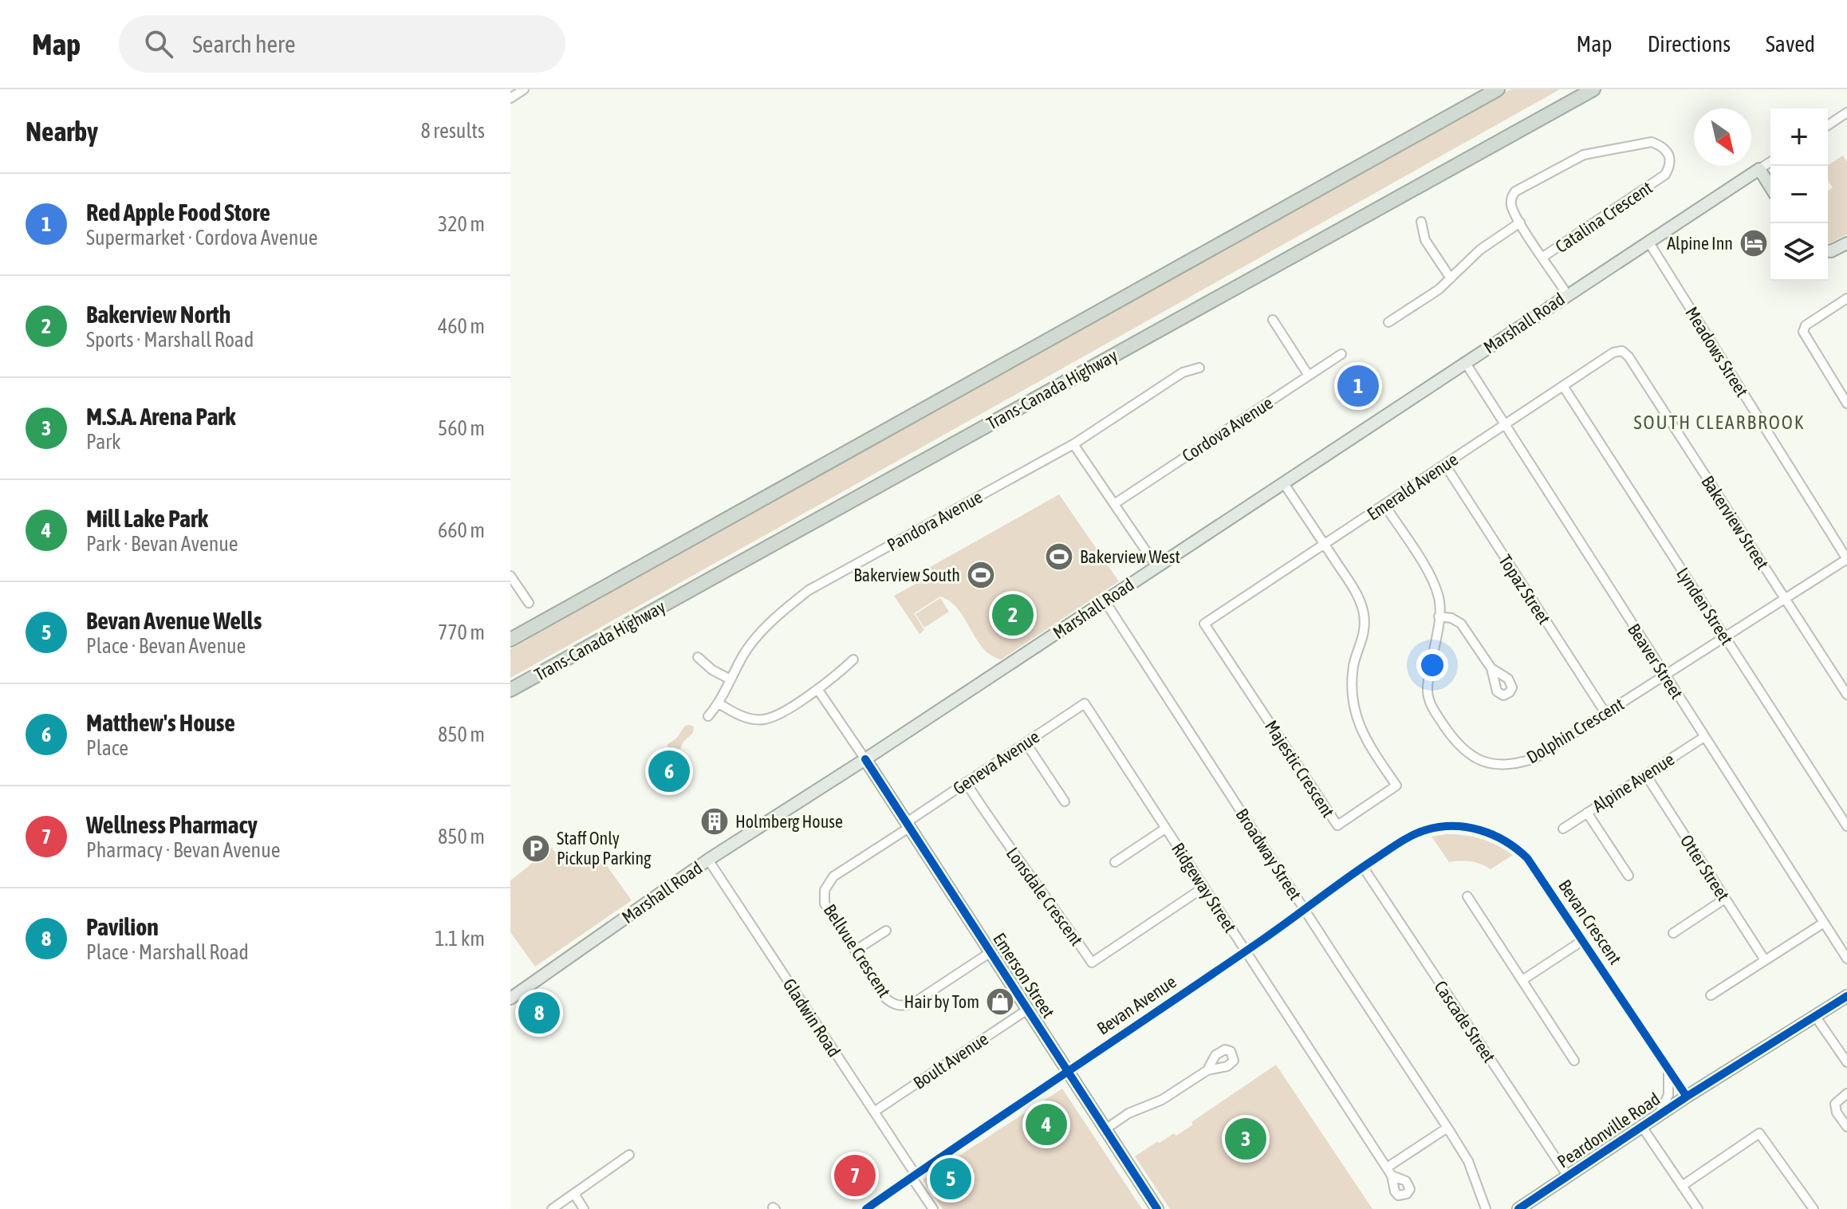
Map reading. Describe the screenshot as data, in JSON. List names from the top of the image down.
{
  "streets": {
    "highway": ["Trans-Canada Highway"],
    "main road": ["Marshall Road", "Emerson Street", "Peardonville Road"],
    "street": [
      "Catalina Crescent",
      "Meadows Street",
      "Cordova Avenue",
      "Emerald Avenue",
      "Pandora Avenue",
      "Bakerview Street",
      "Topaz Street",
      "Lynden Street",
      "Beaver Street",
      "Dolphin Crescent",
      "Geneva Avenue",
      "Majestic Crescent",
      "Alpine Avenue",
      "Broadway Street",
      "Otter Street",
      "Ridgeway Street",
      "Lonsdale Crescent",
      "Bevan Crescent",
      "Bellvue Crescent",
      "Bevan Avenue",
      "Gladwin Road",
      "Cascade Street",
      "Boult Avenue"
    ]
  },
  "crossings": [
    ["Catalina Crescent", "Marshall Road"],
    ["Marshall Road", "Meadows Street"],
    ["Marshall Road", "Beaver Street"],
    ["Marshall Road", "Majestic Crescent"],
    ["Marshall Road", "Broadway Street"],
    ["Marshall Road", "Emerson Street"],
    ["Marshall Road", "Gladwin Road"],
    ["Meadows Street", "Dolphin Crescent"],
    ["Emerald Avenue", "Bakerview Street"],
    ["Emerald Avenue", "Topaz Street"],
    ["Emerald Avenue", "Lynden Street"],
    ["Emerald Avenue", "Beaver Street"],
    ["Emerald Avenue", "Dolphin Crescent"],
    ["Emerald Avenue", "Majestic Crescent"],
    ["Bakerview Street", "Dolphin Crescent"],
    ["Topaz Street", "Dolphin Crescent"],
    ["Lynden Street", "Dolphin Crescent"],
    ["Beaver Street", "Dolphin Crescent"],
    ["Beaver Street", "Alpine Avenue"],
    ["Geneva Avenue", "Ridgeway Street"],
    ["Geneva Avenue", "Lonsdale Crescent"],
    ["Geneva Avenue", "Bellvue Crescent"],
    ["Geneva Avenue", "Emerson Street"],
    ["Alpine Avenue", "Otter Street"],
    ["Broadway Street", "Ridgeway Street"],
    ["Broadway Street", "Bevan Avenue"],
    ["Ridgeway Street", "Lonsdale Crescent"],
    ["Ridgeway Street", "Bevan Avenue"],
    ["Bevan Crescent", "Bevan Avenue"],
    ["Bevan Crescent", "Peardonville Road"],
    ["Bellvue Crescent", "Emerson Street"],
    ["Emerson Street", "Bevan Avenue"],
    ["Emerson Street", "Boult Avenue"],
    ["Bevan Avenue", "Gladwin Road"],
    ["Bevan Avenue", "Cascade Street"],
    ["Gladwin Road", "Boult Avenue"],
    ["Cascade Street", "Peardonville Road"]
  ],
  "districts": ["SOUTH CLEARBROOK"],
  "places": {
    "hotel": ["Alpine Inn"],
    "sports": ["Bakerview West", "Bakerview South"],
    "building": ["Holmberg House"],
    "parking": ["Staff Only Pickup Parking"],
    "shop": ["Hair by Tom"]
  },
  "north": "bottom right",
  "page": {
    "header": "Map",
    "search": "Search here",
    "nav": ["Map", "Directions", "Saved"],
    "heading": ["Nearby", "8 results"],
    "map_buttons": ["+", "−"],
    "list": [
      {
        "mark": "1",
        "name": "Red Apple Food Store",
        "note": "Supermarket · Cordova Avenue",
        "value": "320 m"
      },
      {
        "mark": "2",
        "name": "Bakerview North",
        "note": "Sports · Marshall Road",
        "value": "460 m"
      },
      {
        "mark": "3",
        "name": "M.S.A. Arena Park",
        "note": "Park",
        "value": "560 m"
      },
      {
        "mark": "4",
        "name": "Mill Lake Park",
        "note": "Park · Bevan Avenue",
        "value": "660 m"
      },
      {
        "mark": "5",
        "name": "Bevan Avenue Wells",
        "note": "Place · Bevan Avenue",
        "value": "770 m"
      },
      {
        "mark": "6",
        "name": "Matthew's House",
        "note": "Place",
        "value": "850 m"
      },
      {
        "mark": "7",
        "name": "Wellness Pharmacy",
        "note": "Pharmacy · Bevan Avenue",
        "value": "850 m"
      },
      {
        "mark": "8",
        "name": "Pavilion",
        "note": "Place · Marshall Road",
        "value": "1.1 km"
      }
    ],
    "pins": [
      "1",
      "2",
      "6",
      "8",
      "4",
      "3",
      "7",
      "5"
    ]
  }
}
